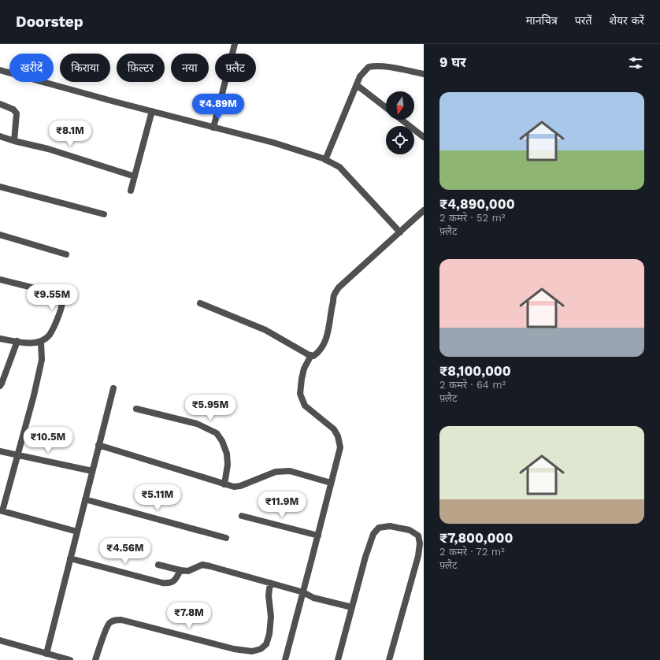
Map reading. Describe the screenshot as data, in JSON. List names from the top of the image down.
{
  "north": "bottom",
  "page": {
    "header": "Doorstep",
    "nav": ["मानचित्र", "परतें", "शेयर करें"],
    "heading": "9 घर",
    "chip": [
      "खरीदें",
      "किराया",
      "फ़िल्टर",
      "नया",
      "फ़्लैट"
    ],
    "list": [
      {
        "name": "₹4,890,000",
        "note": "2 कमरे · 52 m² · फ़्लैट"
      },
      {
        "name": "₹8,100,000",
        "note": "2 कमरे · 64 m² · फ़्लैट"
      },
      {
        "name": "₹7,800,000",
        "note": "2 कमरे · 72 m² · फ़्लैट"
      }
    ],
    "price": [
      "₹4.89M",
      "₹8.1M",
      "₹9.55M",
      "₹5.95M",
      "₹10.5M",
      "₹5.11M",
      "₹11.9M",
      "₹4.56M",
      "₹7.8M"
    ]
  }
}
